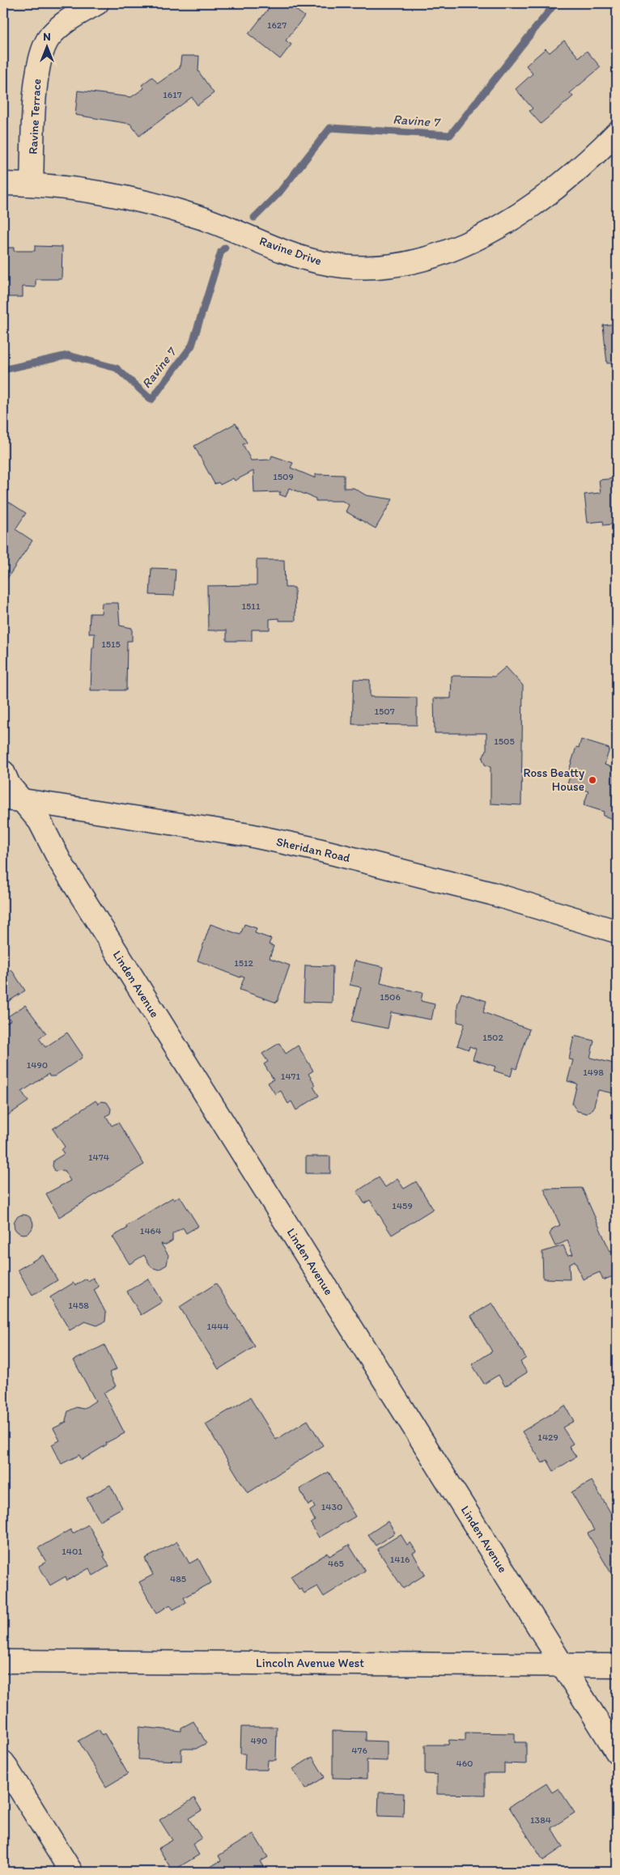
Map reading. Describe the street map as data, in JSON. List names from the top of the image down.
{
  "streets": {
    "street": [
      "Ravine Terrace",
      "Ravine Drive",
      "Sheridan Road",
      "Linden Avenue",
      "Lincoln Avenue West"
    ]
  },
  "crossings": [
    ["Ravine Terrace", "Ravine Drive"],
    ["Sheridan Road", "Linden Avenue"],
    ["Linden Avenue", "Lincoln Avenue West"]
  ],
  "water": ["Ravine 7"],
  "places": ["Ross Beatty House"],
  "house_numbers": [
    "1627",
    "1617",
    "1509",
    "1511",
    "1515",
    "1507",
    "1505",
    "1512",
    "1506",
    "1502",
    "1490",
    "1498",
    "1471",
    "1474",
    "1459",
    "1464",
    "1458",
    "1444",
    "1429",
    "1430",
    "1401",
    "1416",
    "465",
    "485",
    "490",
    "476",
    "460",
    "1384"
  ],
  "north": "top"
}
